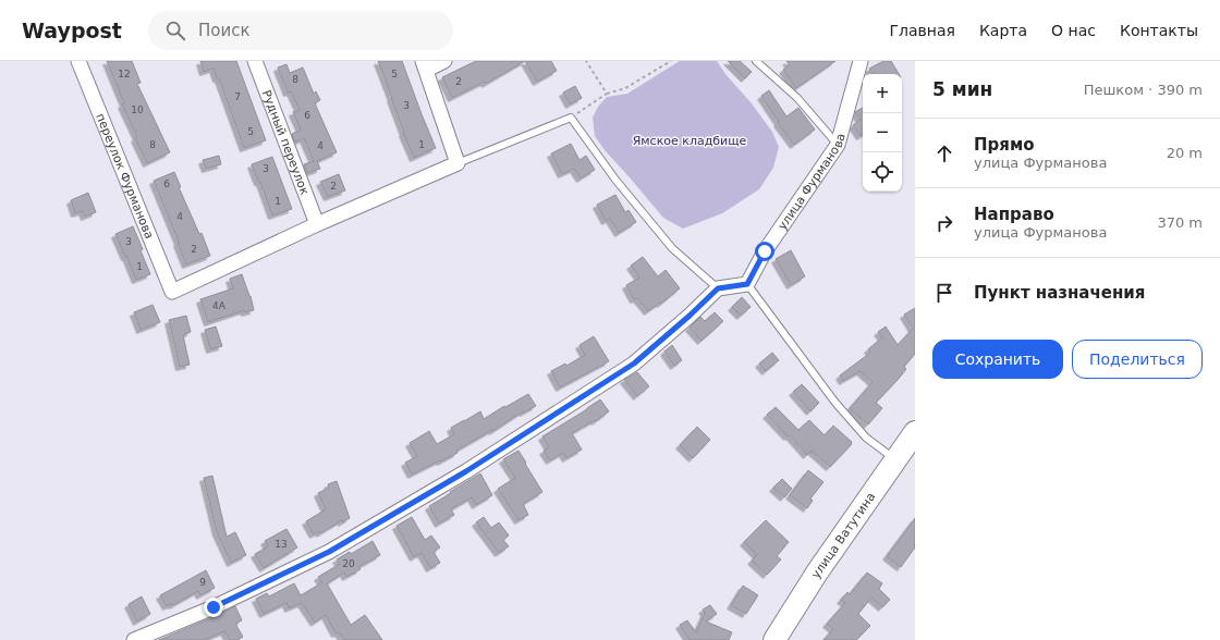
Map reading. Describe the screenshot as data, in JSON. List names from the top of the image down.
{
  "streets": {
    "main road": ["улица Ватутина"],
    "street": ["Рудный переулок", "переулок Фурманова", "улица Фурманова"]
  },
  "crossings": [
    ["Рудный переулок", "переулок Фурманова"]
  ],
  "parks": ["Ямское кладбище"],
  "house_numbers": [
    "12",
    "5",
    "8",
    "2",
    "7",
    "3",
    "10",
    "6",
    "5",
    "8",
    "1",
    "4",
    "3",
    "6",
    "2",
    "1",
    "4",
    "3",
    "2",
    "1",
    "4А",
    "13",
    "20",
    "9"
  ],
  "page": {
    "header": "Waypost",
    "search": "Поиск",
    "nav": [
      "Главная",
      "Карта",
      "О нас",
      "Контакты"
    ],
    "heading": ["5 мин", "Пешком · 390 m"],
    "map_buttons": ["+", "−"],
    "list": [
      ["Прямо", "улица Фурманова", "20 m"],
      ["Направо", "улица Фурманова", "370 m"],
      "Пункт назначения"
    ],
    "buttons": ["Сохранить", "Поделиться"]
  }
}
